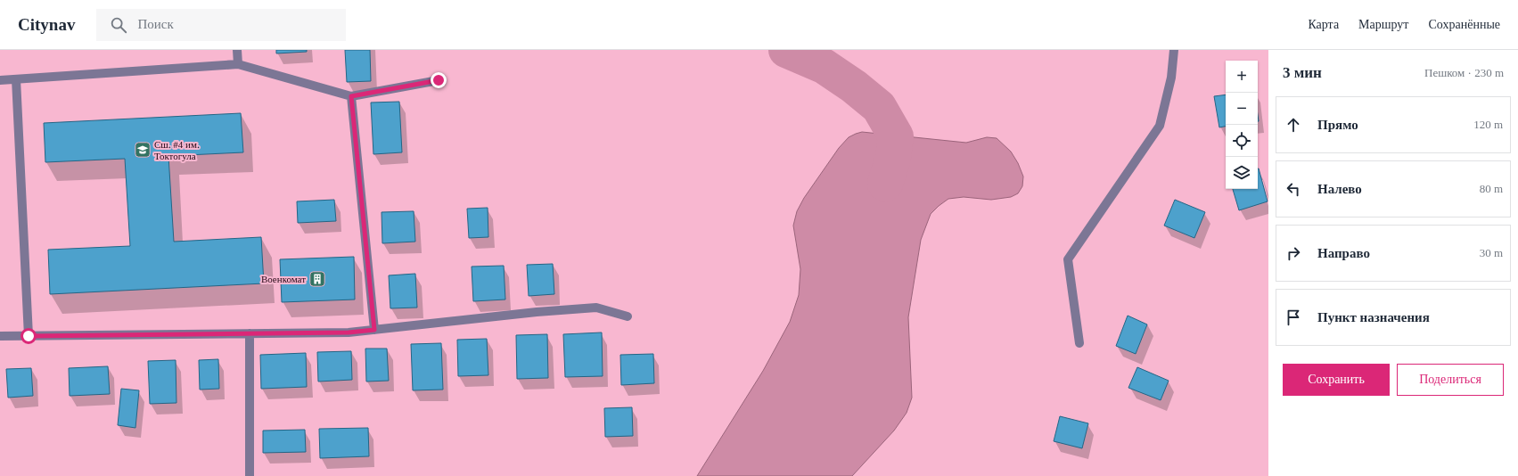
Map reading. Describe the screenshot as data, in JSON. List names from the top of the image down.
{
  "places": {
    "school or university": ["Сш. #4 им. Токтогула"],
    "building": ["Военкомат"]
  },
  "page": {
    "header": "Citynav",
    "search": "Поиск",
    "nav": ["Карта", "Маршрут", "Сохранённые"],
    "heading": ["3 мин", "Пешком · 230 m"],
    "map_buttons": ["+", "−"],
    "list": [
      ["Прямо", "120 m"],
      ["Налево", "80 m"],
      ["Направо", "30 m"],
      "Пункт назначения"
    ],
    "buttons": ["Сохранить", "Поделиться"]
  }
}
